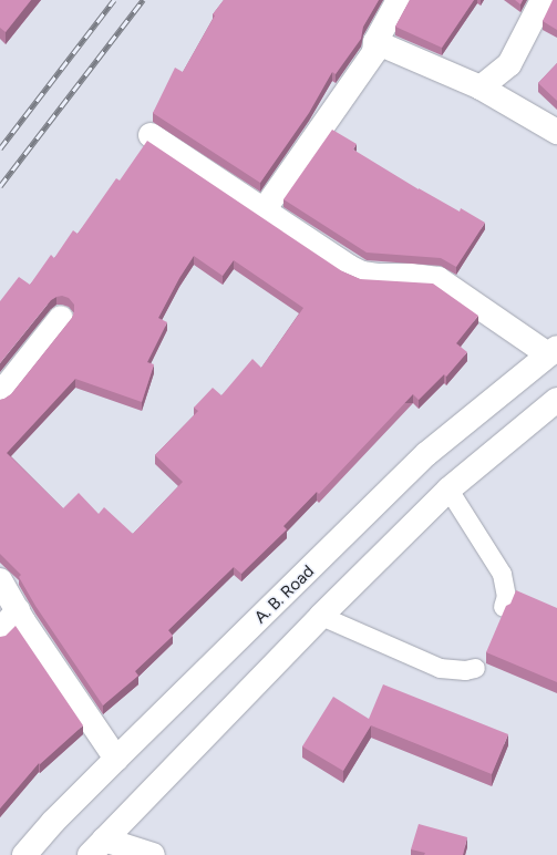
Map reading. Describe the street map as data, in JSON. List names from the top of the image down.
{
  "streets": {
    "street": ["A. B. Road"]
  }
}
